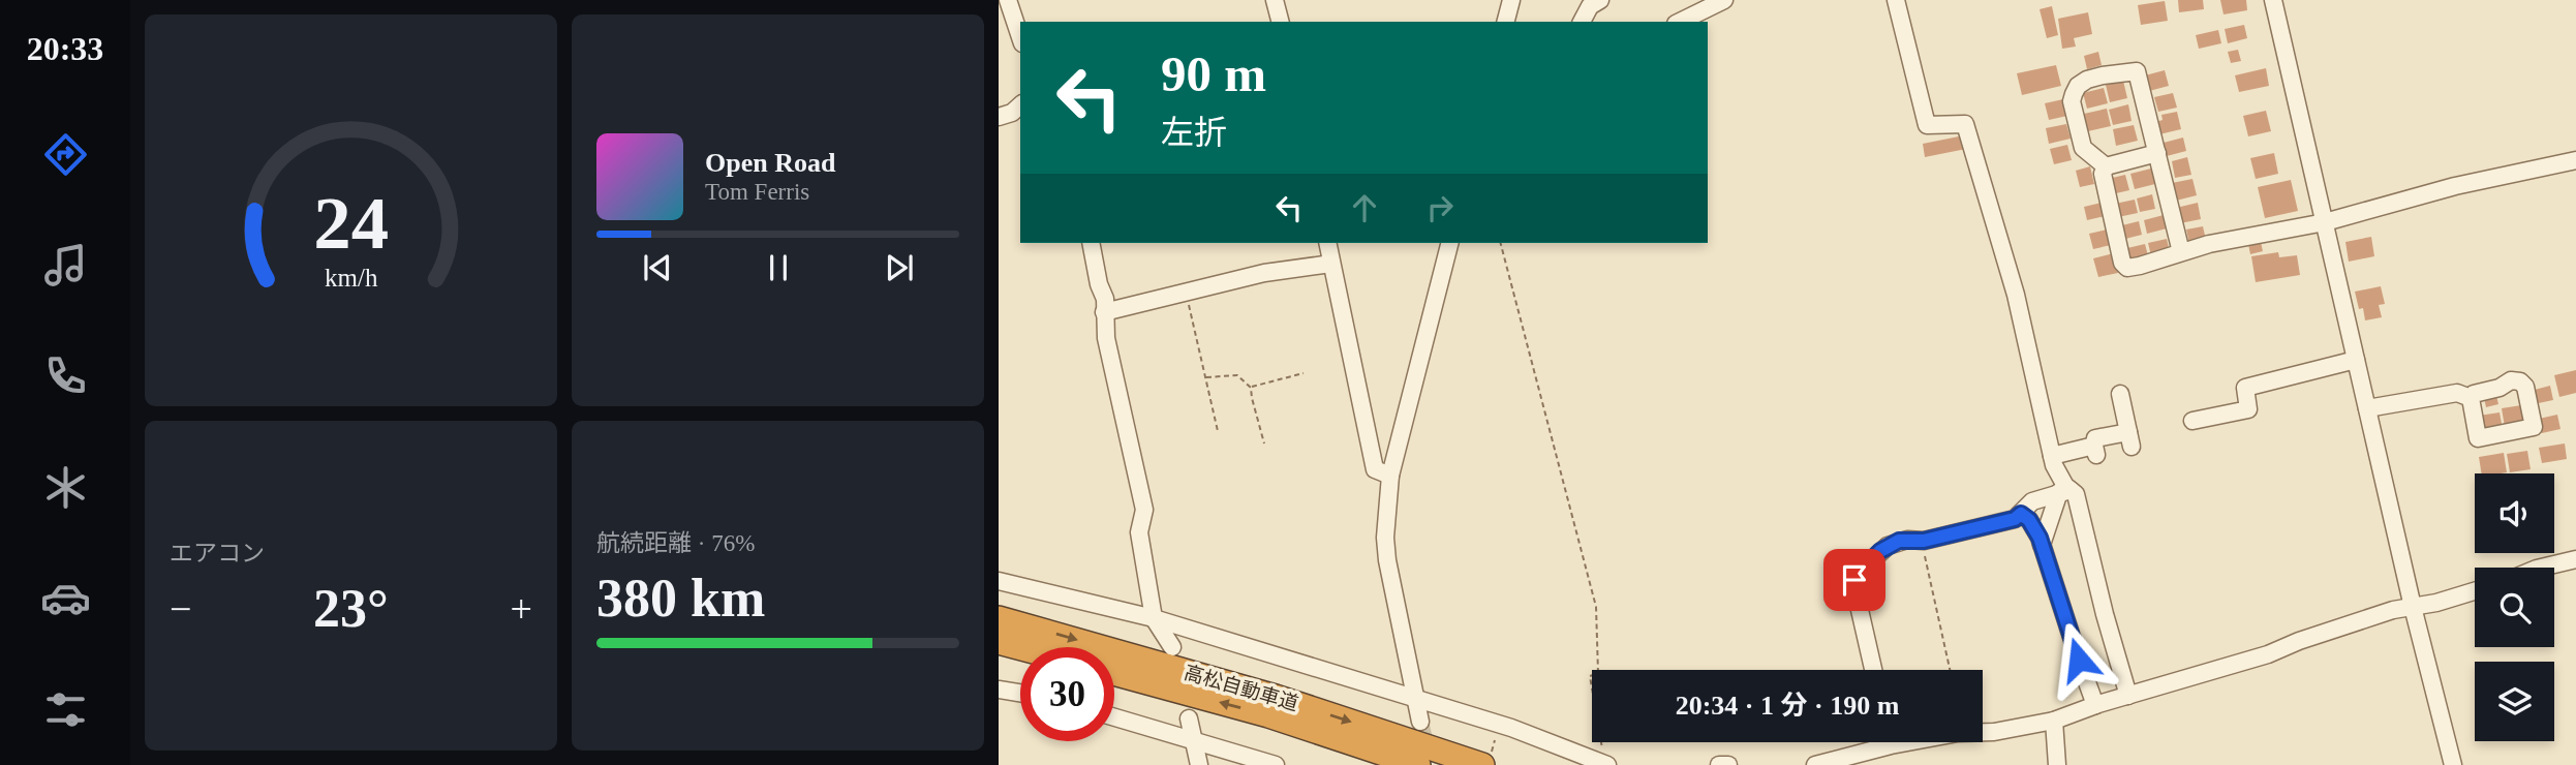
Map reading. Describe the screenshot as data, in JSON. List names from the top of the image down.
{
  "streets": {
    "highway": ["高松自動車道"]
  },
  "page": {
    "tabs": "20:33",
    "turn": ["90 m", "左折"],
    "song": ["Open Road", "Tom Ferris"],
    "tile": [
      "エアコン",
      ["航続距離 · 76%", "380 km"]
    ],
    "heat": ["−", "23°", "+"],
    "limit": "30",
    "trip": "20:34 · 1 分 · 190 m",
    "gauge": ["24", "km/h"]
  }
}
